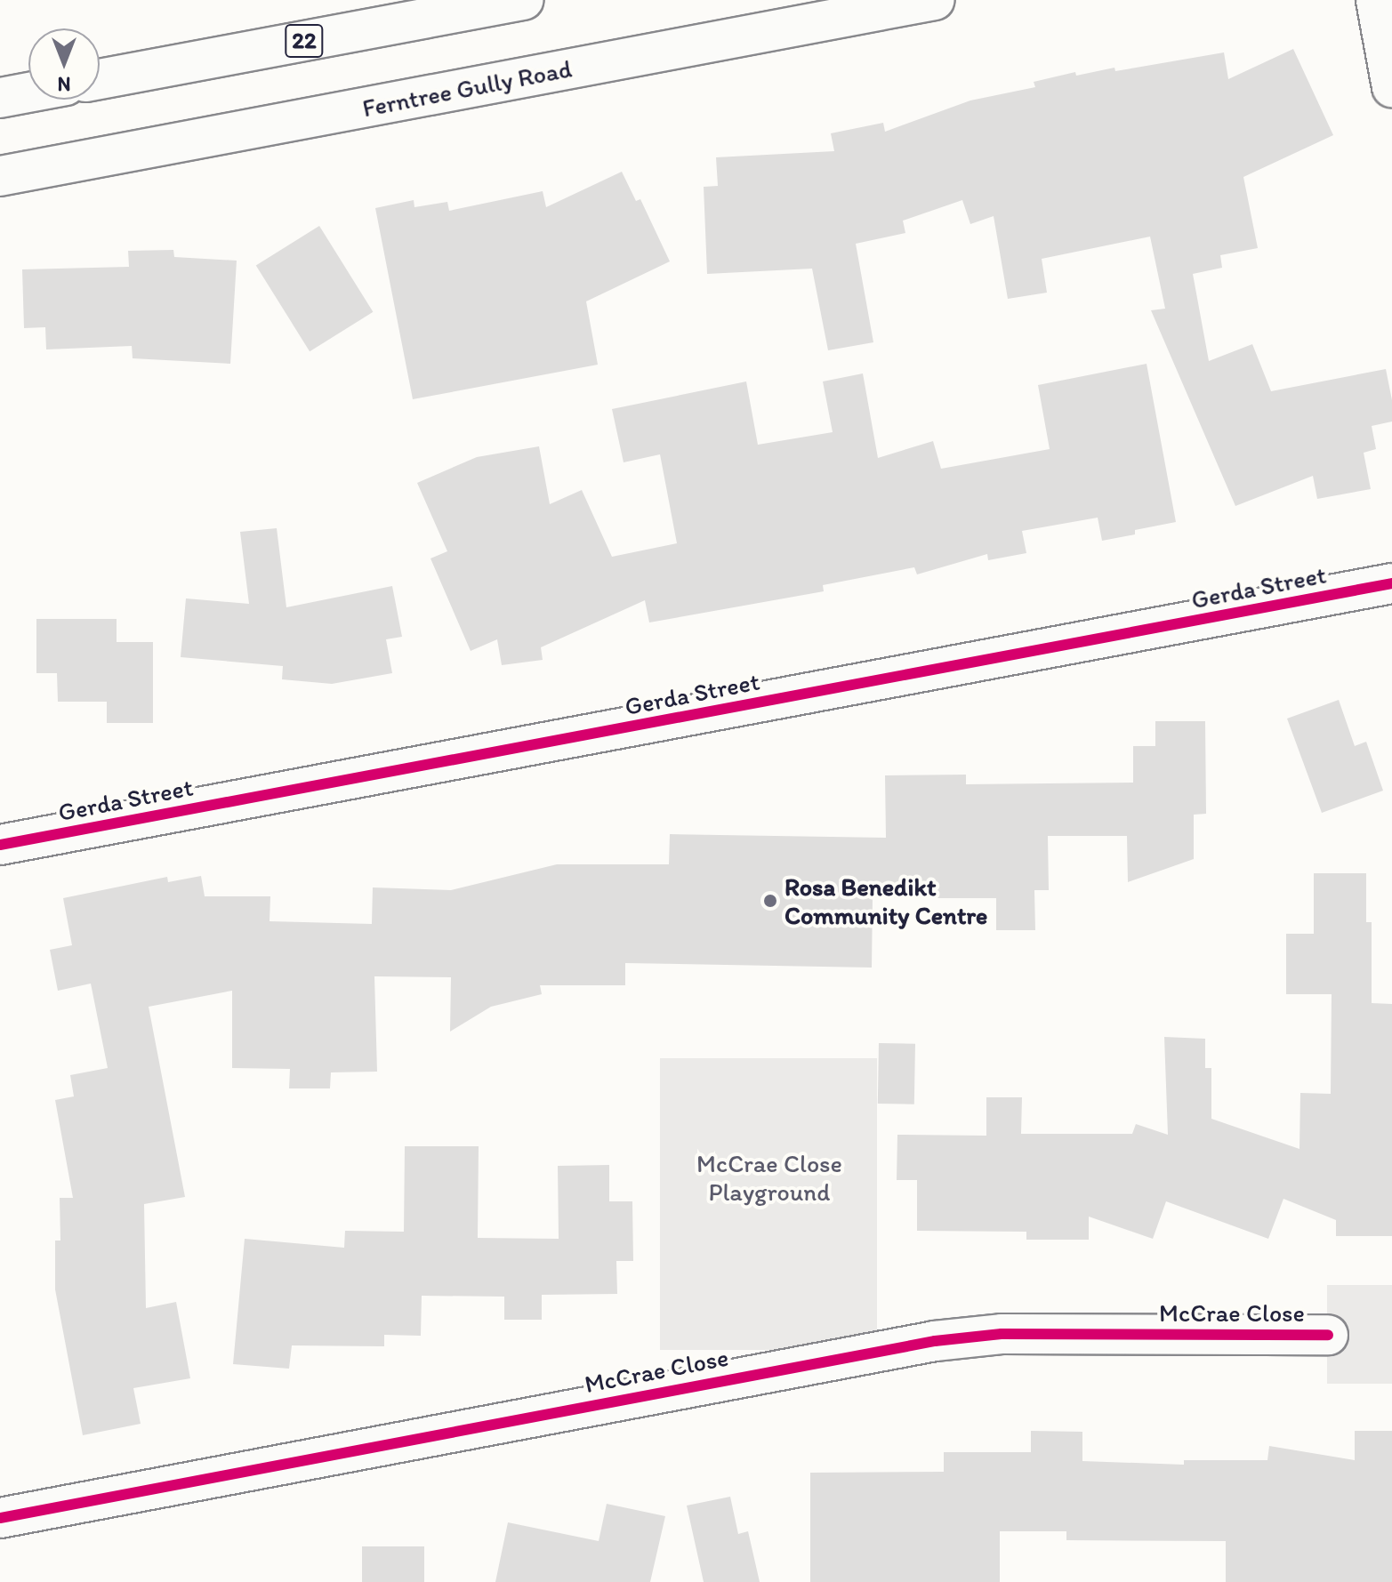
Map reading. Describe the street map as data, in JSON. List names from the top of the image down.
{
  "streets": {
    "street": [
      "22",
      "Ferntree Gully Road",
      "Gerda Street",
      "McCrae Close"
    ]
  },
  "parks": ["McCrae Close Playground"],
  "places": ["Rosa Benedikt Community Centre"],
  "north": "bottom"
}
